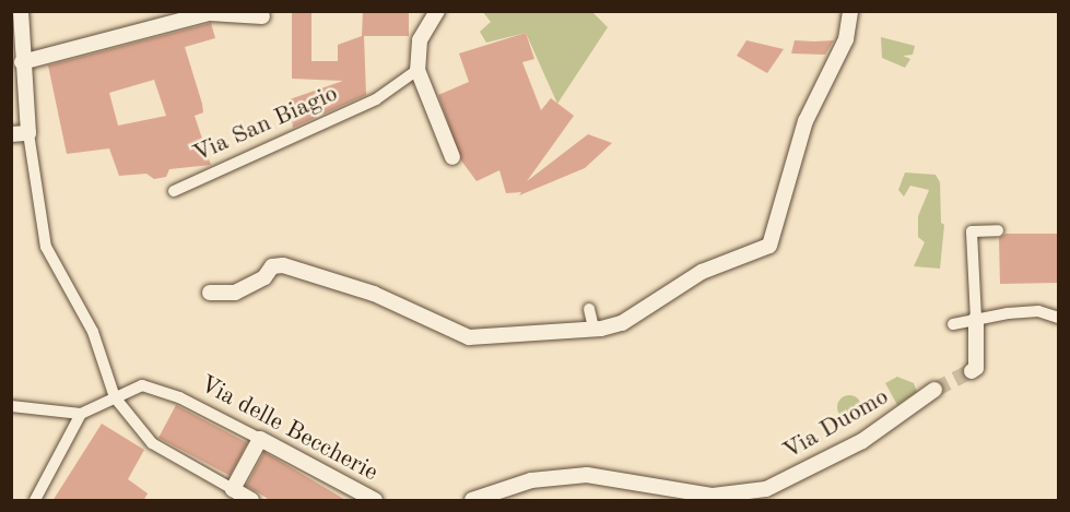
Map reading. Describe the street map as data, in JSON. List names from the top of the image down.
{
  "streets": {
    "street": ["Via San Biagio", "Via Duomo", "Via delle Beccherie"]
  }
}
